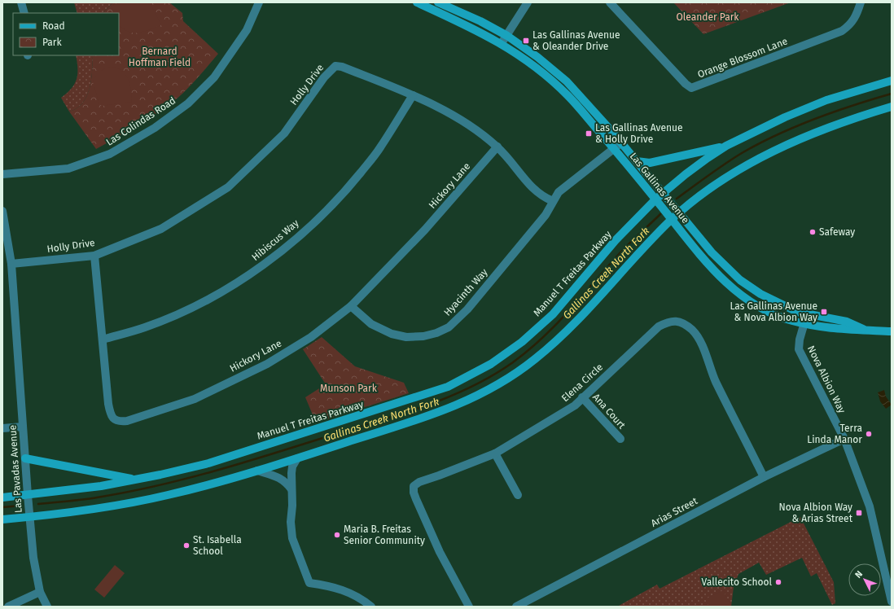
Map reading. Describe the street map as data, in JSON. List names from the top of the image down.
{
  "streets": {
    "main road": ["Las Gallinas Avenue", "Manuel T Freitas Parkway"],
    "street": [
      "Orange Blossom Lane",
      "Holly Drive",
      "Las Colindas Road",
      "Hickory Lane",
      "Hibiscus Way",
      "Hyacinth Way",
      "Nova Albion Way",
      "Elena Circle",
      "Ana Court",
      "Las Pavadas Avenue",
      "Arias Street"
    ]
  },
  "crossings": [
    ["Holly Drive", "Hickory Lane"],
    ["Holly Drive", "Hibiscus Way"],
    ["Holly Drive", "Hyacinth Way"],
    ["Holly Drive", "Las Pavadas Avenue"],
    ["Hickory Lane", "Hibiscus Way"],
    ["Hickory Lane", "Hyacinth Way"],
    ["Las Gallinas Avenue", "Manuel T Freitas Parkway"],
    ["Las Gallinas Avenue", "Nova Albion Way"],
    ["Manuel T Freitas Parkway", "Las Pavadas Avenue"],
    ["Nova Albion Way", "Arias Street"],
    ["Elena Circle", "Ana Court"],
    ["Elena Circle", "Arias Street"]
  ],
  "water": ["Gallinas Creek North Fork"],
  "parks": ["Oleander Park", "Bernard Hoffman Field", "Munson Park"],
  "places": {
    "transit": [
      "Las Gallinas Avenue & Oleander Drive",
      "Las Gallinas Avenue & Holly Drive",
      "Las Gallinas Avenue & Nova Albion Way",
      "Nova Albion Way & Arias Street"
    ],
    "other": [
      "Safeway",
      "Terra Linda Manor",
      "Maria B. Freitas Senior Community",
      "St. Isabella School",
      "Vallecito School"
    ]
  },
  "legend": ["Road", "Park"],
  "north": "top left"
}
